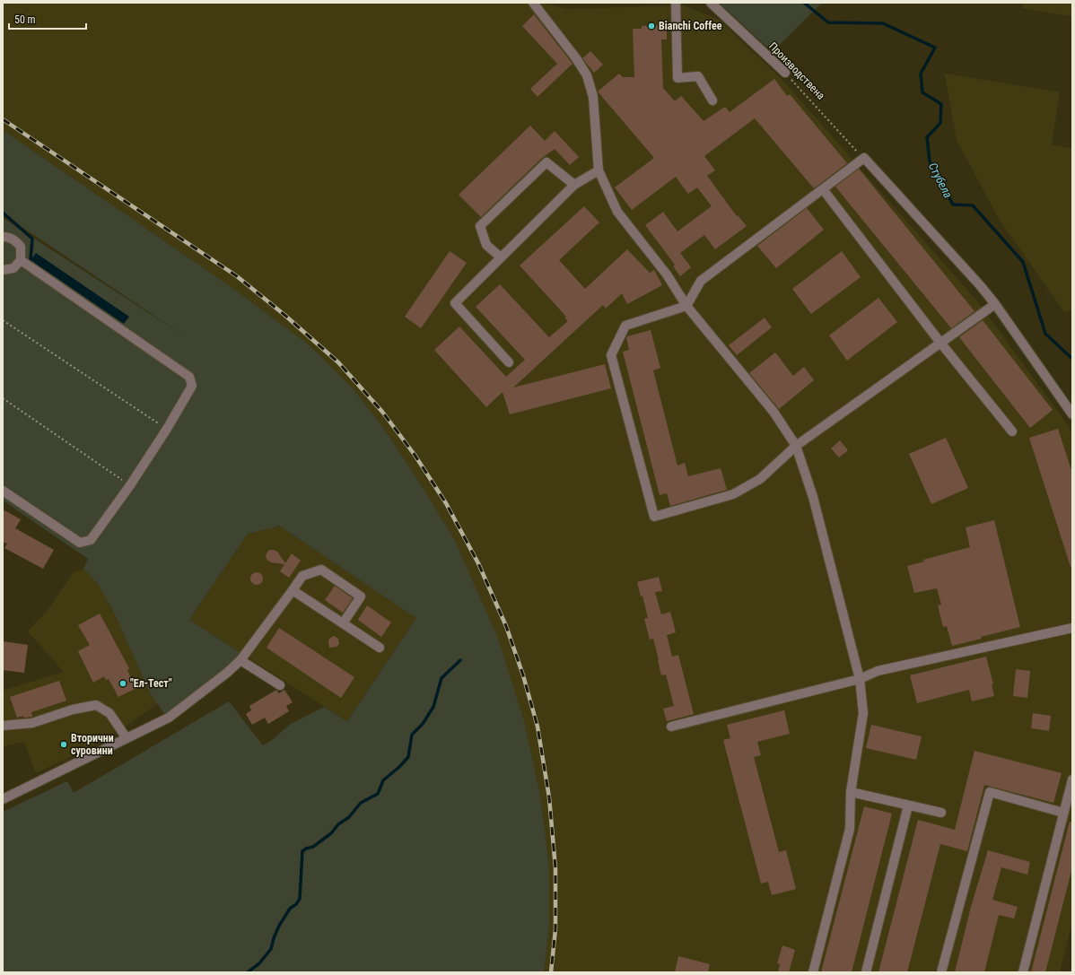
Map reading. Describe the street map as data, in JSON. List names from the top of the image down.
{
  "streets": {
    "lane": ["Производствена"]
  },
  "water": ["Стубела"],
  "places": ["Bianchi Coffee", "\"Ел-Тест\"", "Вторични суровини"],
  "scale_bar": "50 m"
}
